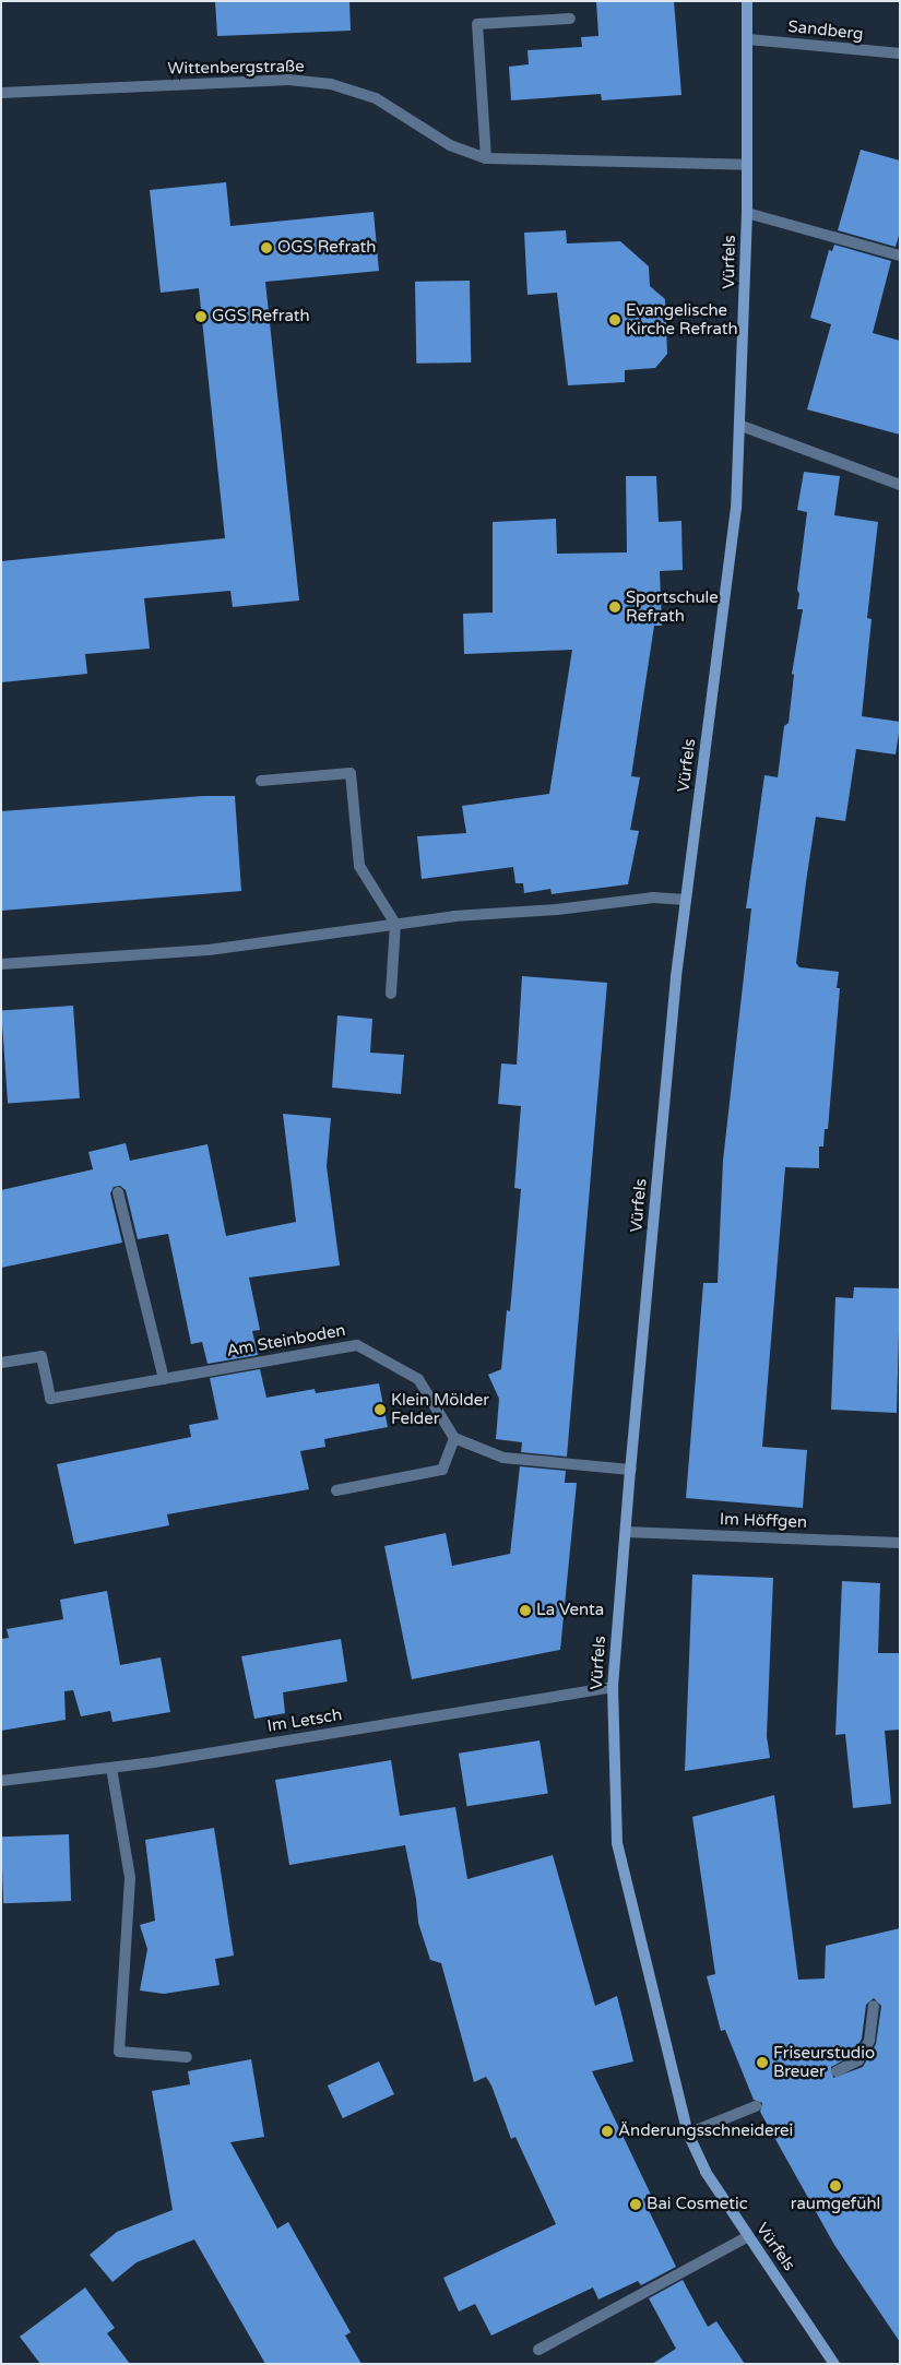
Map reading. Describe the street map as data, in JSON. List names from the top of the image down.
{
  "streets": {
    "street": [
      "Sandberg",
      "Wittenbergstraße",
      "Vürfels",
      "Am Steinboden",
      "Im Höffgen",
      "Im Letsch"
    ]
  },
  "crossings": [
    ["Sandberg", "Vürfels"],
    ["Wittenbergstraße", "Vürfels"],
    ["Vürfels", "Im Höffgen"],
    ["Vürfels", "Im Letsch"]
  ],
  "places": [
    "OGS Refrath",
    "GGS Refrath",
    "Evangelische Kirche Refrath",
    "Sportschule Refrath",
    "Klein Mölder Felder",
    "La Venta",
    "Friseurstudio Breuer",
    "Änderungsschneiderei",
    "raumgefühl",
    "Bai Cosmetic"
  ]
}
